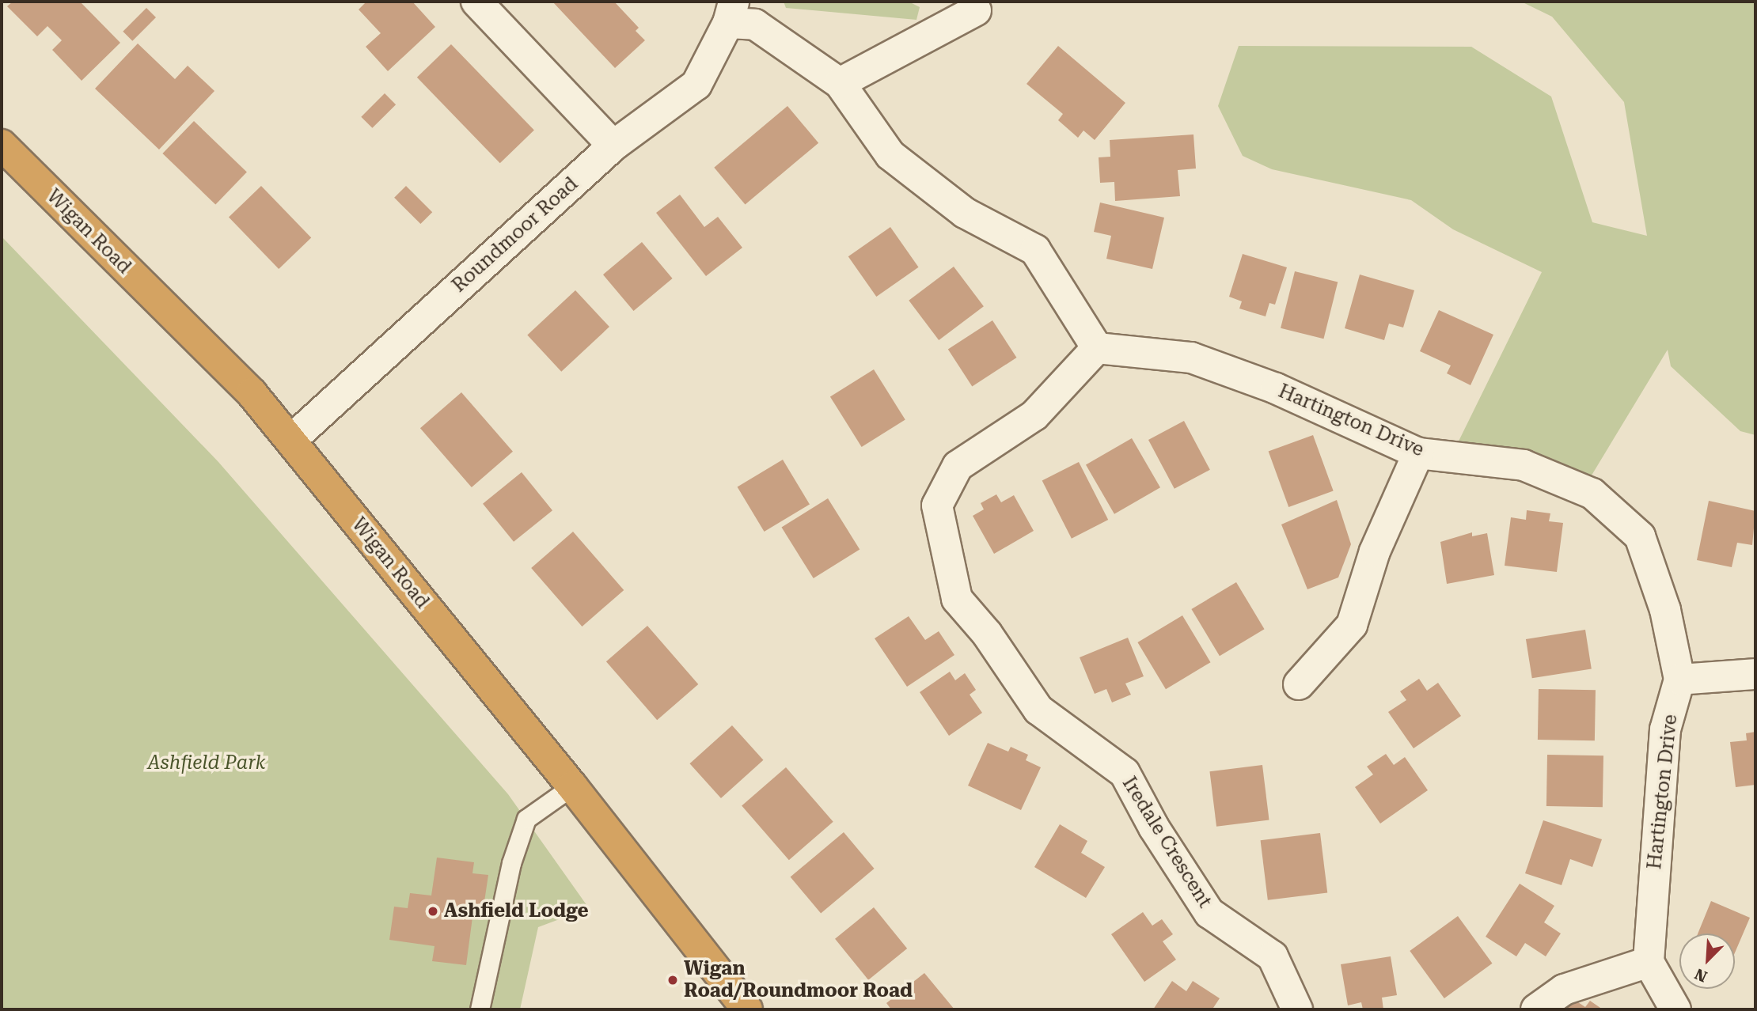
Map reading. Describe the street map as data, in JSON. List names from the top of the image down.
{
  "streets": {
    "highway": ["Wigan Road"],
    "street": ["Roundmoor Road", "Hartington Drive", "Iredale Crescent"]
  },
  "crossings": [
    ["Wigan Road", "Roundmoor Road"],
    ["Hartington Drive", "Iredale Crescent"]
  ],
  "parks": ["Ashfield Park"],
  "places": ["Ashfield Lodge", "Wigan Road/Roundmoor Road"],
  "north": "bottom left"
}
